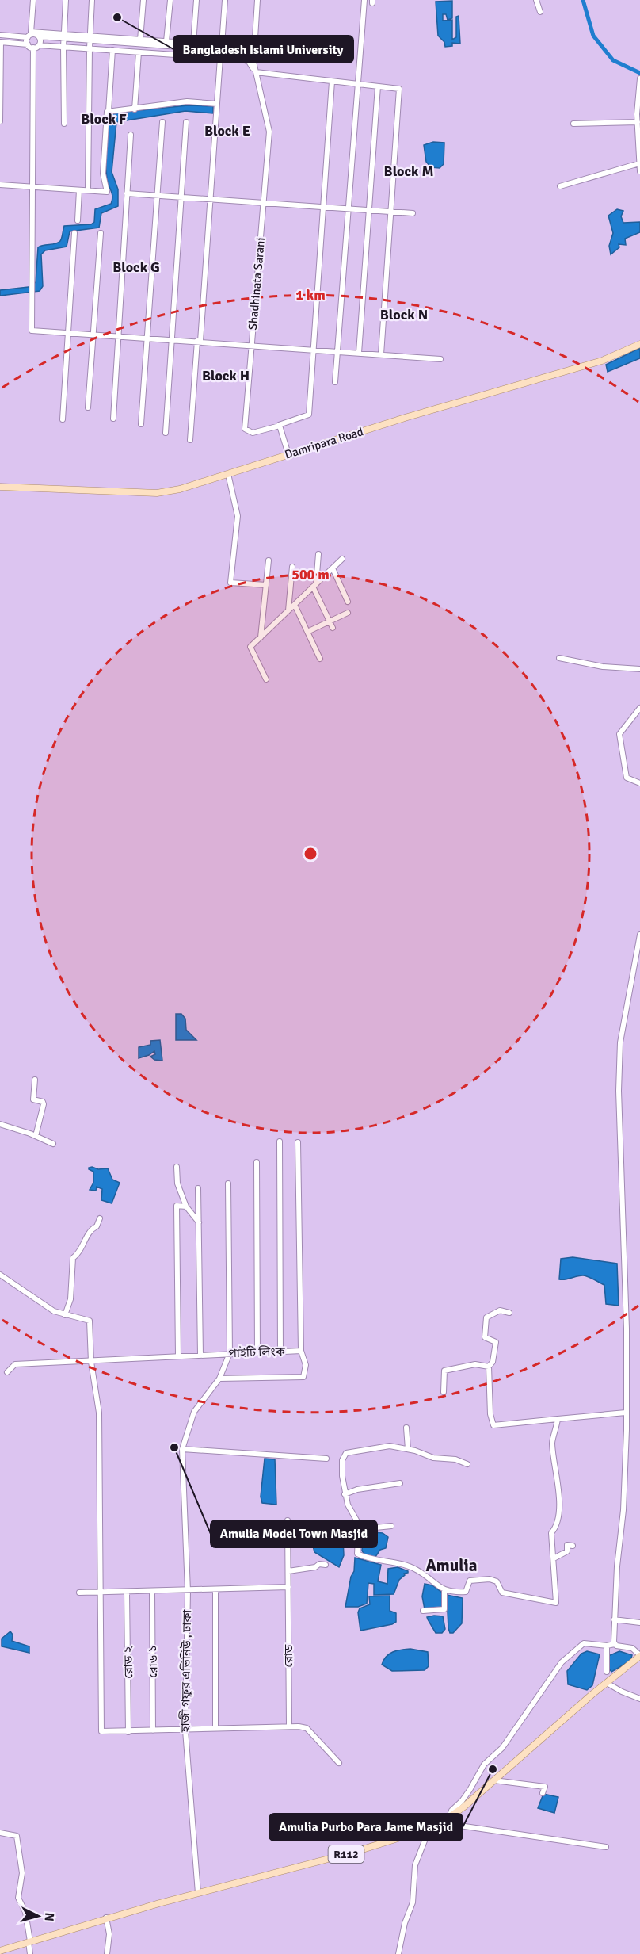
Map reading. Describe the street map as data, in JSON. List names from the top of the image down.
{
  "streets": {
    "main road": ["Damripara Road", "R112"],
    "street": [
      "Shadhinata Sarani",
      "পাইটি লিংক",
      "রোড",
      "রোড ১",
      "রোড ২",
      "হাজী গফুর এভিনিউ , ঢাকা"
    ]
  },
  "crossings": [
    ["হাজী গফুর এভিনিউ , ঢাকা", "R112"]
  ],
  "districts": [
    "Block F",
    "Block E",
    "Block M",
    "Block G",
    "Block N",
    "Block H",
    "Amulia"
  ],
  "places": ["Bangladesh Islami University", "Amulia Model Town Masjid", "Amulia Purbo Para Jame Masjid"],
  "north": "right",
  "rings": ["1 km", "500 m"]
}
